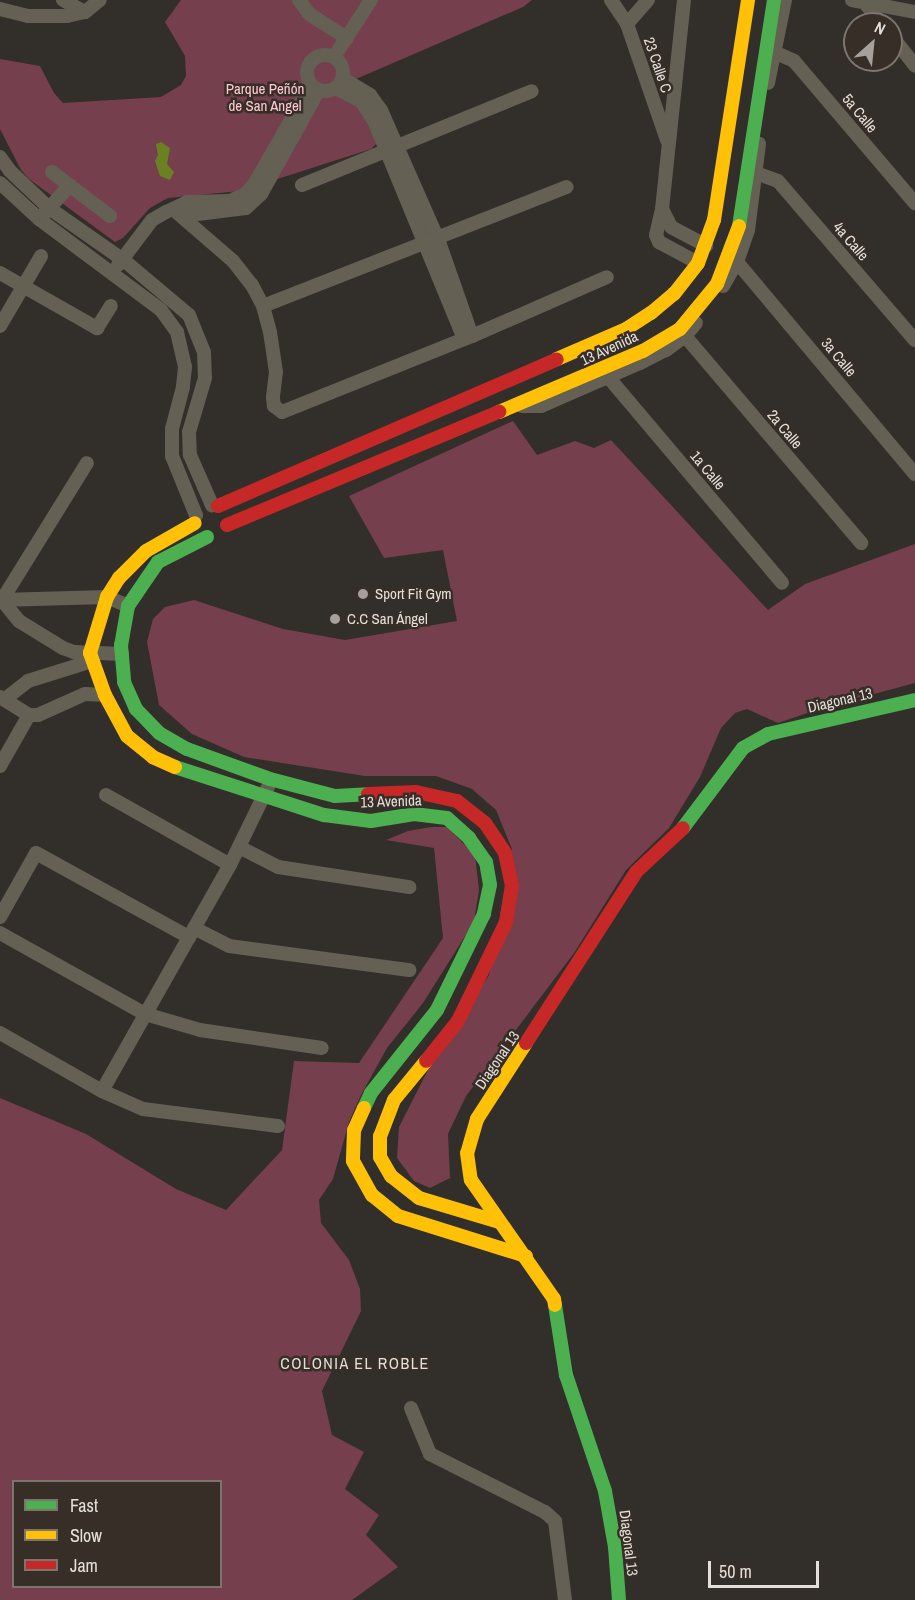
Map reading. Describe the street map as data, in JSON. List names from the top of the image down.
{
  "streets": {
    "street": [
      "23 Calle C",
      "5a Calle",
      "4a Calle",
      "13 Avenida",
      "3a Calle",
      "2a Calle",
      "1a Calle",
      "Diagonal 13"
    ]
  },
  "crossings": [
    ["5a Calle", "13 Avenida"],
    ["13 Avenida", "Diagonal 13"]
  ],
  "districts": ["COLONIA EL ROBLE"],
  "parks": ["Parque Peñón de San Angel"],
  "places": ["Sport Fit Gym", "C.C San Ángel"],
  "legend": ["Fast", "Slow", "Jam"],
  "scale_bar": "50 m",
  "north": "top right"
}
